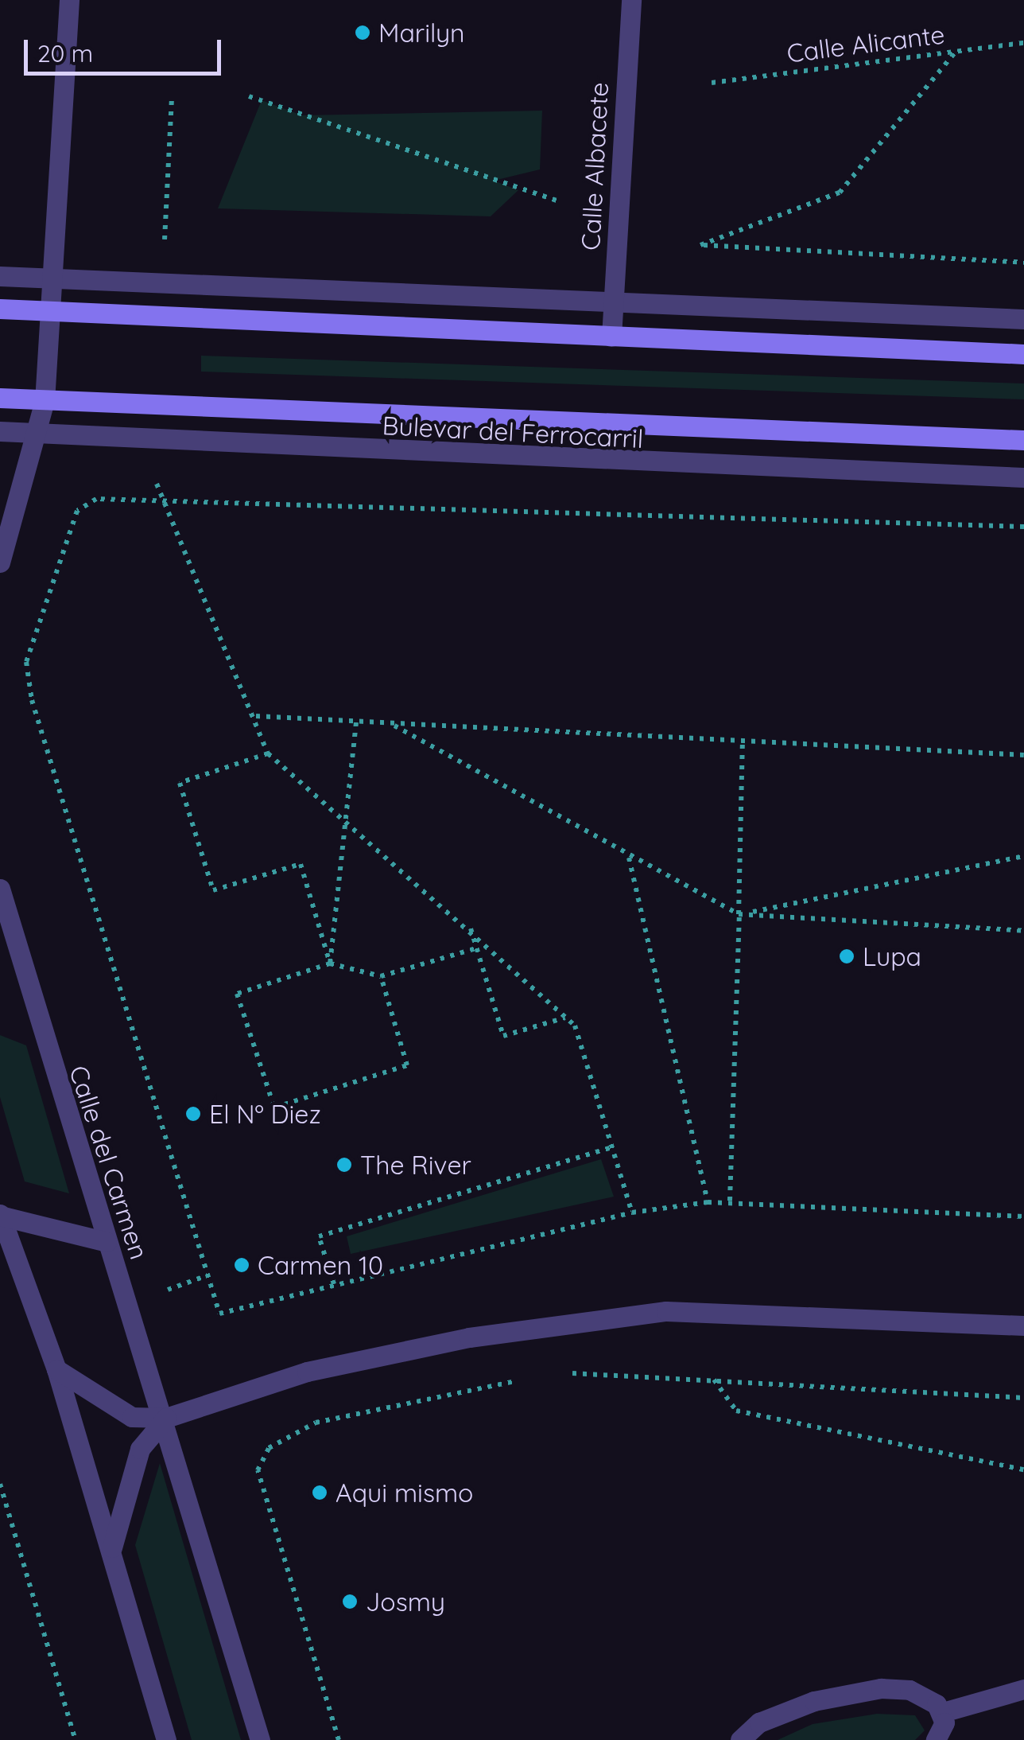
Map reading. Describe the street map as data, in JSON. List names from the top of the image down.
{
  "streets": {
    "main road": ["Bulevar del Ferrocarril"],
    "street": ["Calle Albacete", "Calle del Carmen"],
    "path": ["Calle Alicante"]
  },
  "places": [
    "Marilyn",
    "Lupa",
    "El Nº Diez",
    "The River",
    "Carmen 10",
    "Aqui mismo",
    "Josmy"
  ],
  "scale_bar": "20 m"
}
